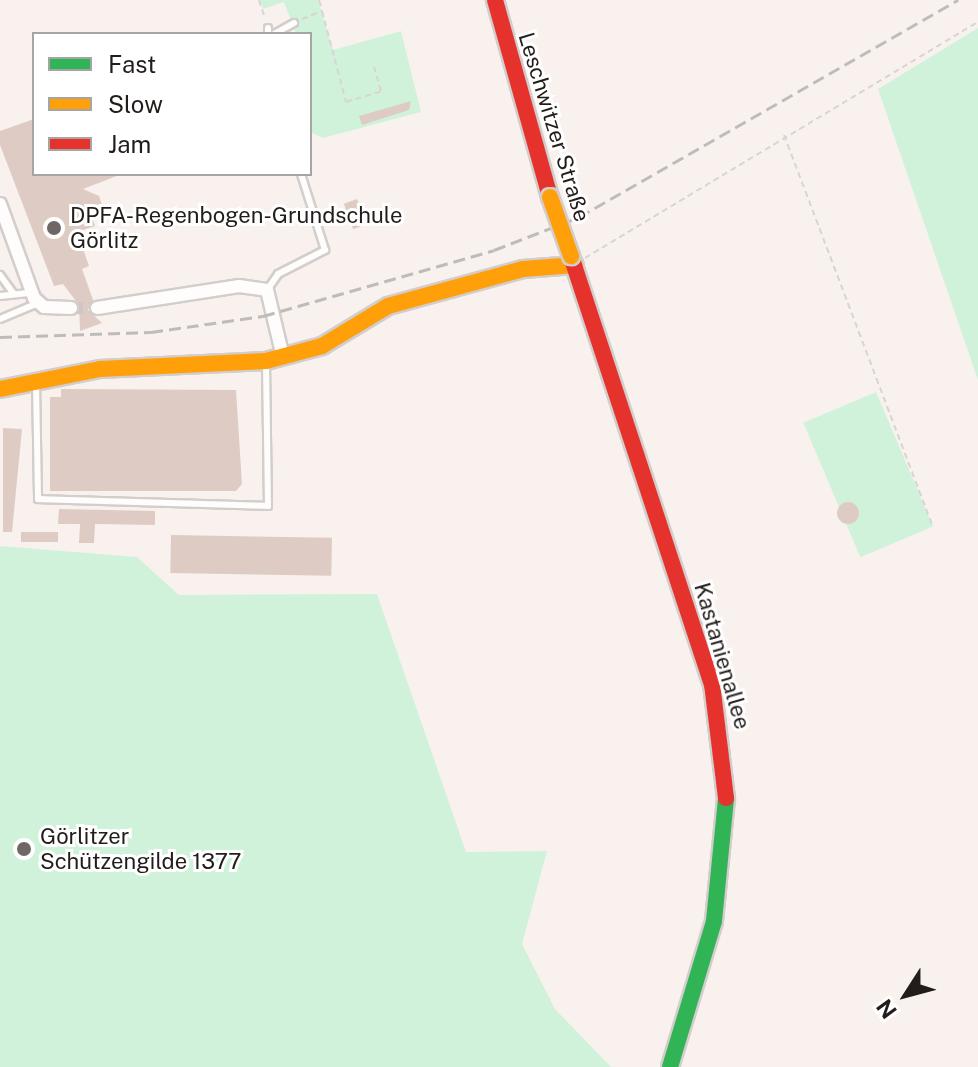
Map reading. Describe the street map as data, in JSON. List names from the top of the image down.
{
  "streets": {
    "street": ["Leschwitzer Straße", "Kastanienallee"]
  },
  "crossings": [
    ["Leschwitzer Straße", "Kastanienallee"]
  ],
  "places": ["DPFA-Regenbogen-Grundschule Görlitz", "Görlitzer Schützengilde 1377"],
  "legend": ["Fast", "Slow", "Jam"],
  "north": "bottom left"
}
